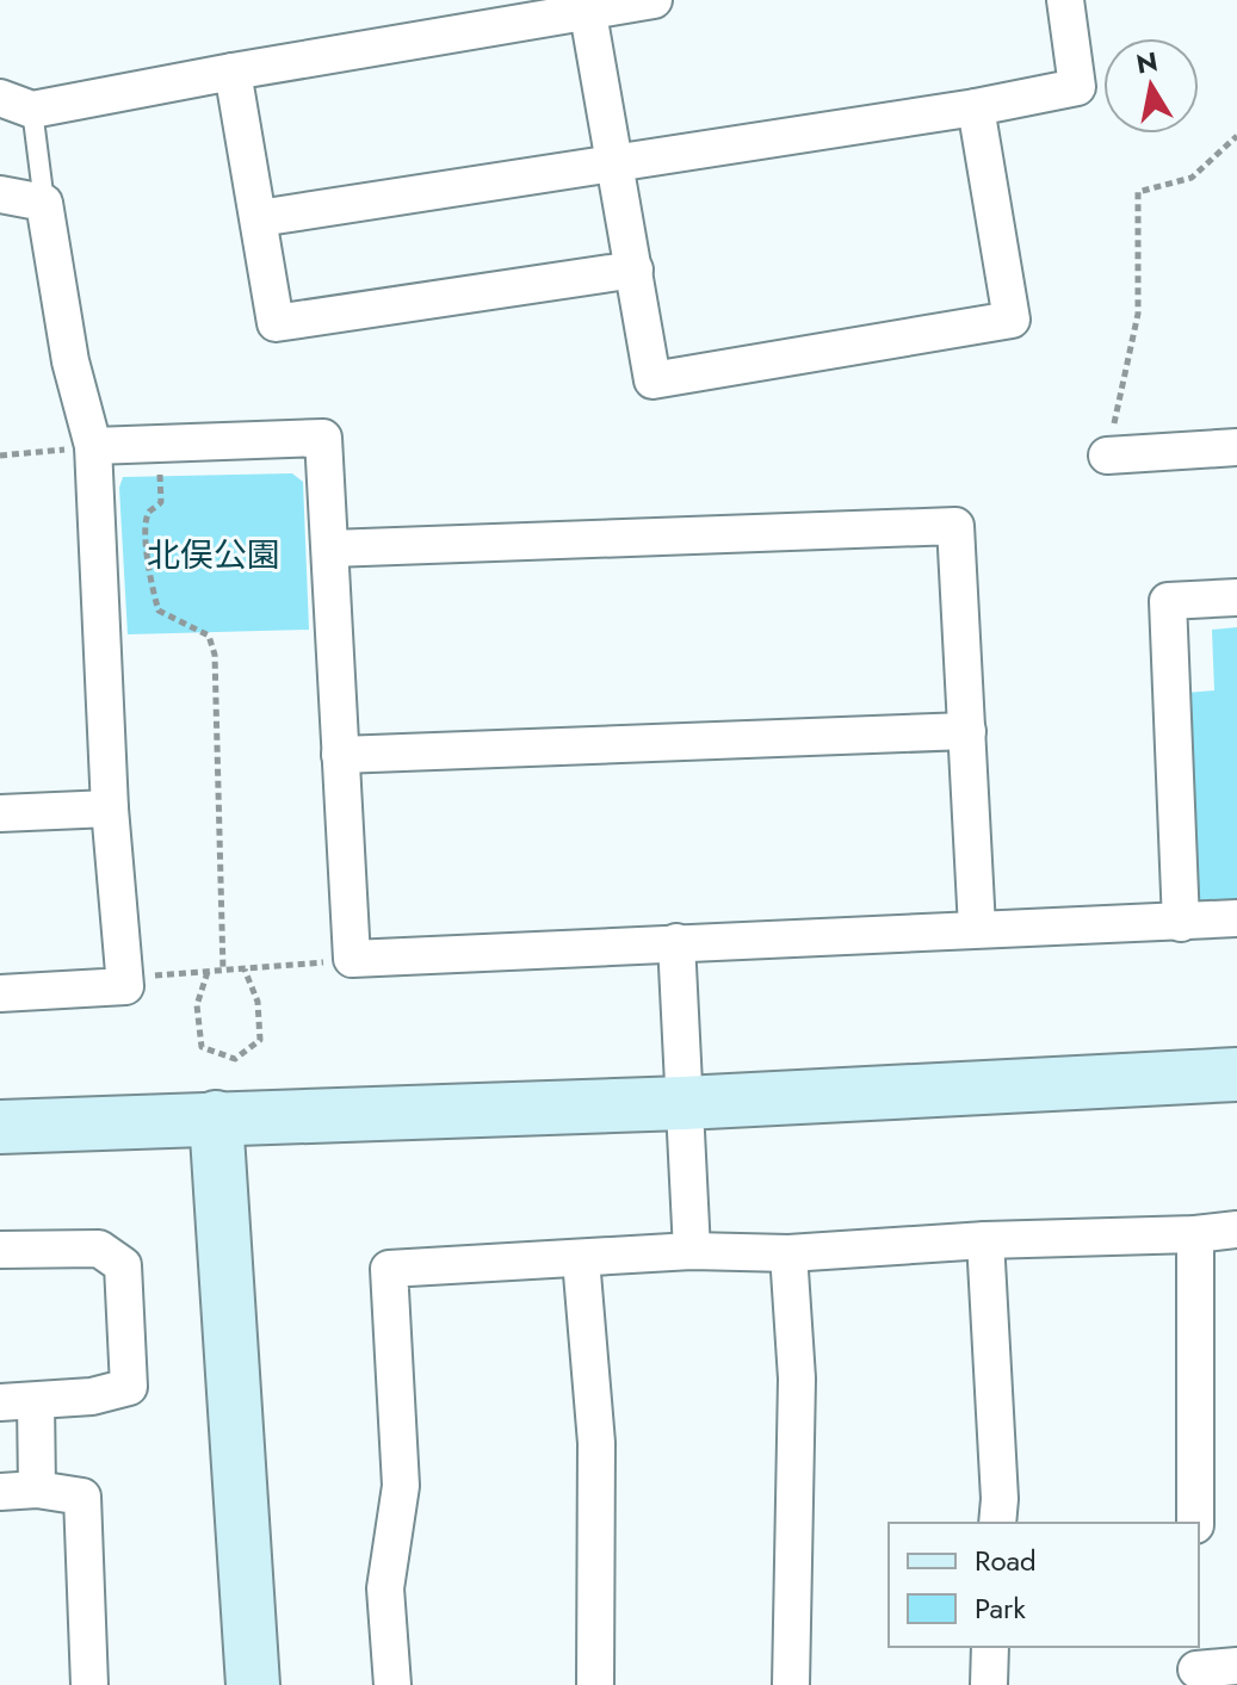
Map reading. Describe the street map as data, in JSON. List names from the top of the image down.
{
  "parks": ["北俣公園"],
  "legend": ["Road", "Park"],
  "north": "top"
}
